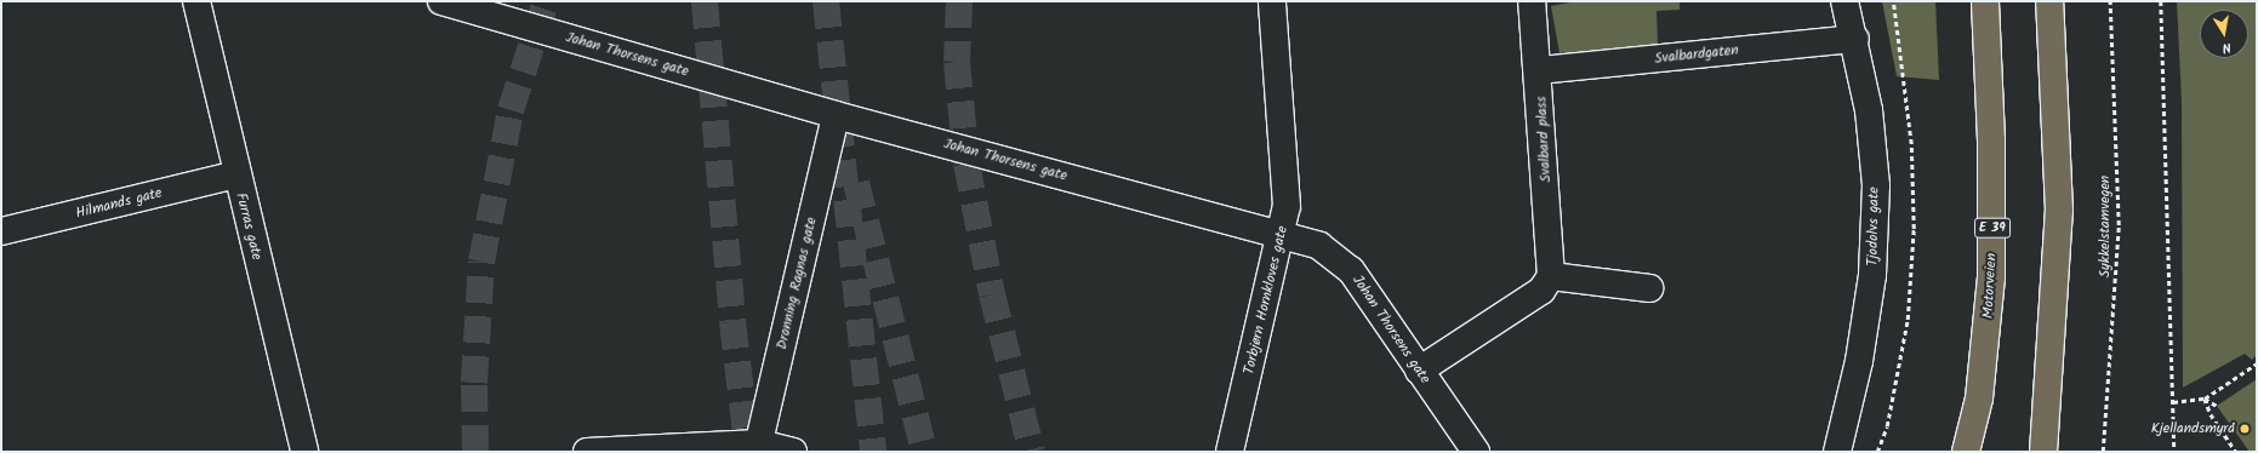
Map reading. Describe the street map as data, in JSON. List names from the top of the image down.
{
  "streets": {
    "highway": ["E 39", "Motorveien"],
    "street": [
      "Johan Thorsens gate",
      "Svalbardgaten",
      "Svalbard plass",
      "Hilmands gate",
      "Furras gate",
      "Tjodolvs gate",
      "Dronning Ragnas gate",
      "Torbjørn Hornkloves gate"
    ],
    "path": ["Sykkelstamvegen"]
  },
  "crossings": [
    ["Johan Thorsens gate", "Dronning Ragnas gate"],
    ["Johan Thorsens gate", "Torbjørn Hornkloves gate"],
    ["Svalbardgaten", "Svalbard plass"],
    ["Svalbardgaten", "Tjodolvs gate"],
    ["Hilmands gate", "Furras gate"]
  ],
  "places": ["Kjellandsmyrå"],
  "north": "bottom"
}
